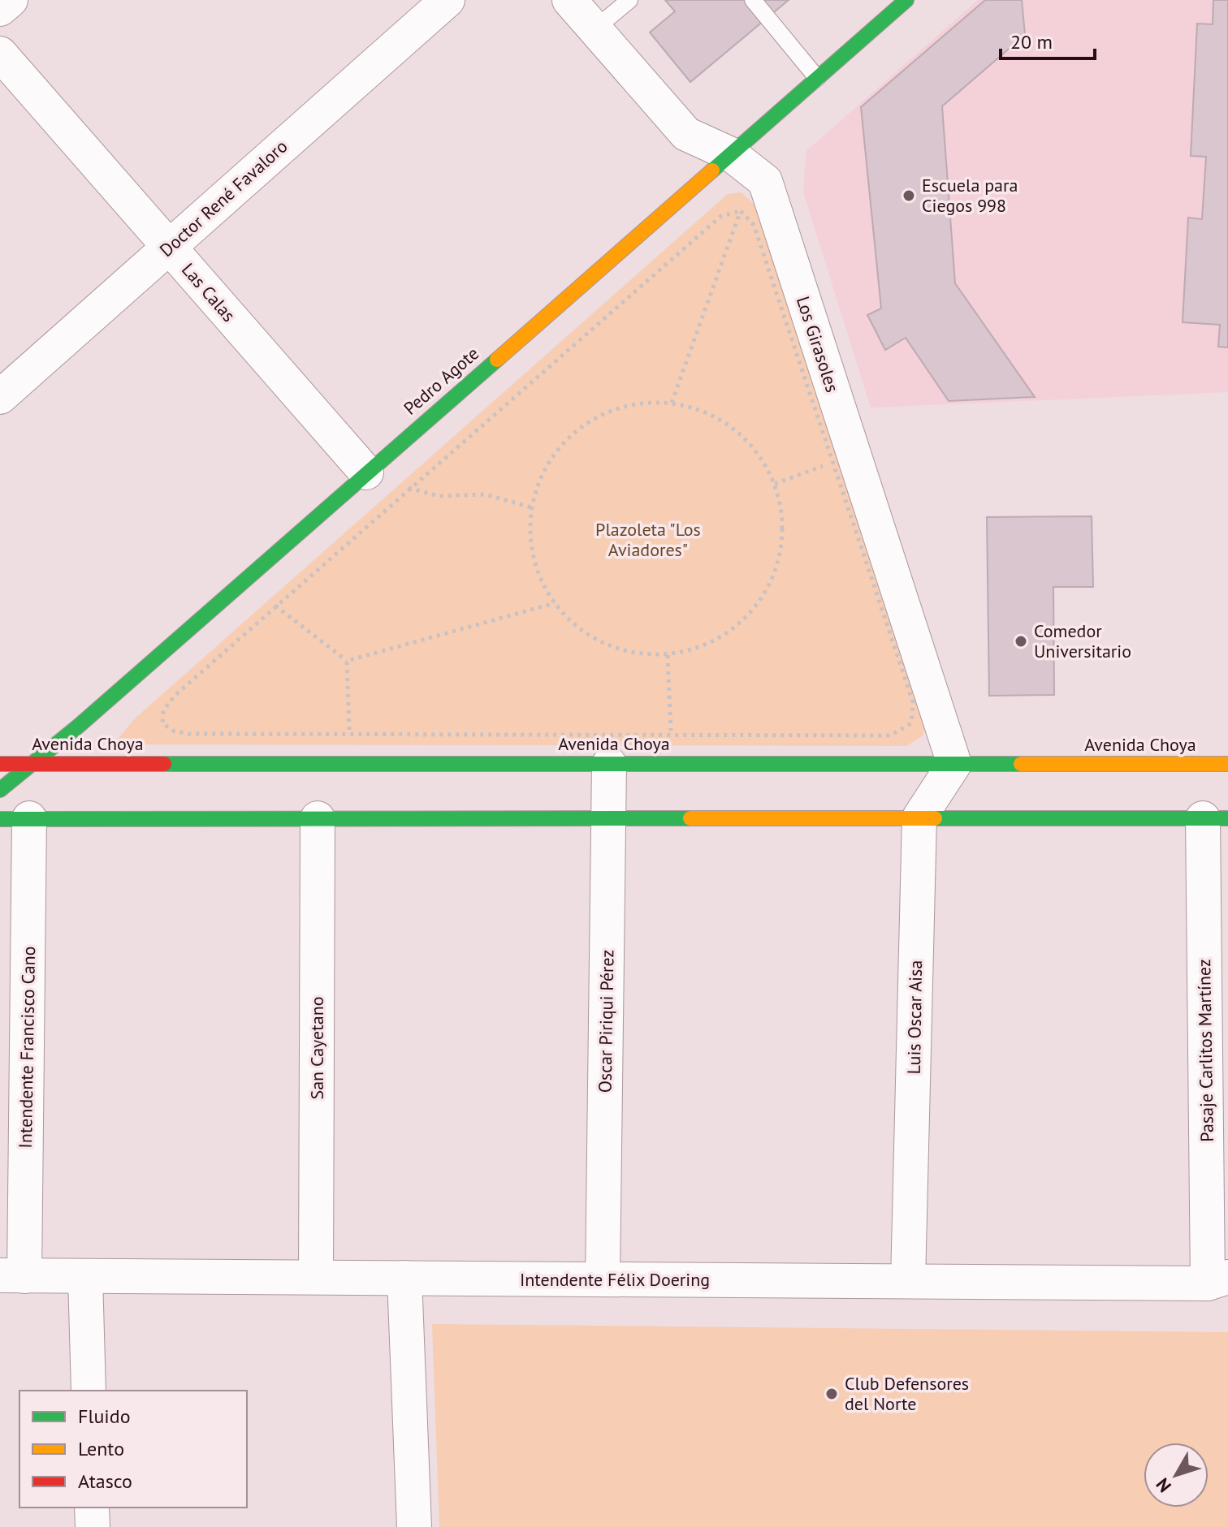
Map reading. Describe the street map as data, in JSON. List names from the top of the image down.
{
  "streets": {
    "main road": ["Pedro Agote", "Avenida Choya"],
    "street": [
      "Doctor René Favaloro",
      "Las Calas",
      "Los Girasoles",
      "Luis Oscar Aisa",
      "Oscar Piriqui Pérez",
      "Intendente Francisco Cano",
      "San Cayetano",
      "Pasaje Carlitos Martínez",
      "Intendente Félix Doering"
    ]
  },
  "crossings": [
    ["Doctor René Favaloro", "Las Calas"],
    ["Las Calas", "Pedro Agote"],
    ["Los Girasoles", "Pedro Agote"],
    ["Los Girasoles", "Avenida Choya"],
    ["Pedro Agote", "Avenida Choya"],
    ["Avenida Choya", "Oscar Piriqui Pérez"],
    ["Luis Oscar Aisa", "Intendente Félix Doering"],
    ["Oscar Piriqui Pérez", "Intendente Félix Doering"],
    ["Intendente Francisco Cano", "Intendente Félix Doering"],
    ["San Cayetano", "Intendente Félix Doering"],
    ["Pasaje Carlitos Martínez", "Intendente Félix Doering"]
  ],
  "parks": ["Plazoleta \"Los Aviadores\""],
  "places": ["Escuela para Ciegos 998", "Comedor Universitario", "Club Defensores del Norte"],
  "legend": ["Fluido", "Lento", "Atasco"],
  "scale_bar": "20 m",
  "north": "bottom left"
}
